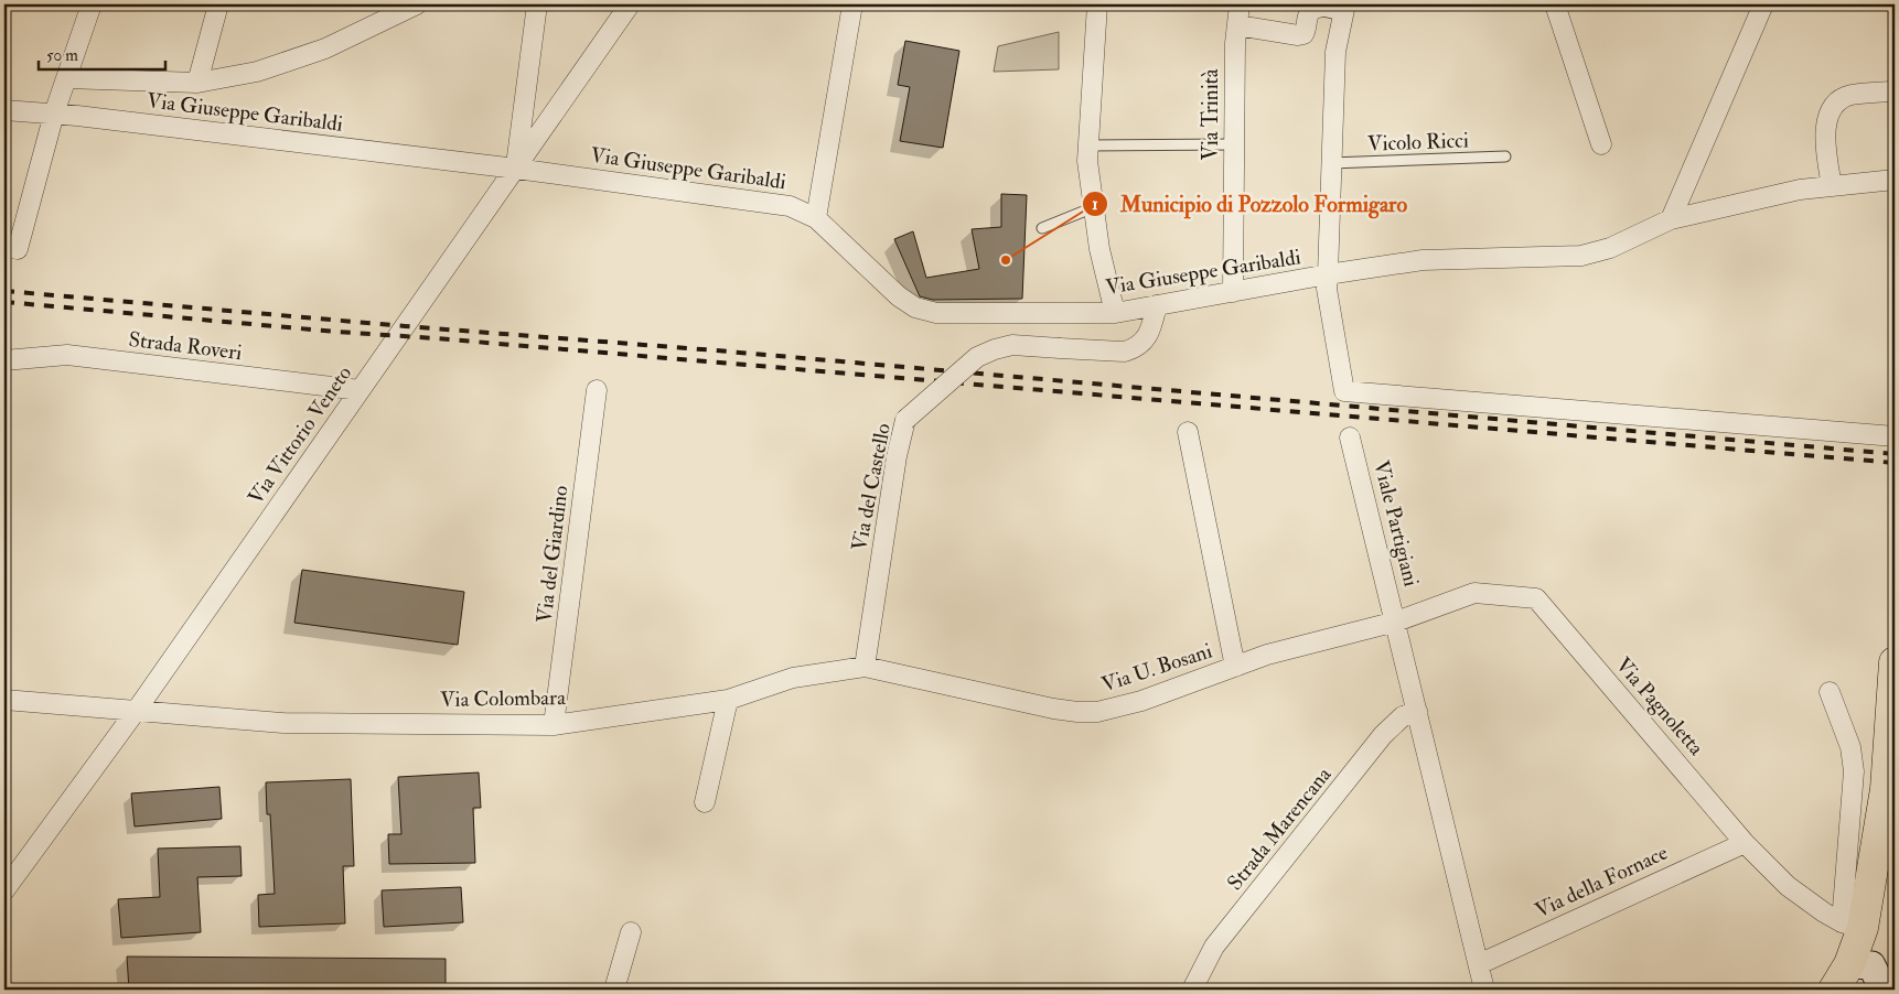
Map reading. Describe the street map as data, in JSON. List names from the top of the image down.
{
  "streets": {
    "street": [
      "Via Giuseppe Garibaldi",
      "Via Trinità",
      "Strada Roveri",
      "Via Vittorio Veneto",
      "Via del Castello",
      "Viale Partigiani",
      "Via del Giardino",
      "Via U. Bosani",
      "Via Colombara",
      "Via Pagnoletta",
      "Strada Marencana",
      "Via della Fornace"
    ],
    "lane": ["Vicolo Ricci"]
  },
  "crossings": [
    ["Via Giuseppe Garibaldi", "Via Trinità"],
    ["Via Giuseppe Garibaldi", "Via Vittorio Veneto"],
    ["Via Giuseppe Garibaldi", "Via del Castello"],
    ["Strada Roveri", "Via Vittorio Veneto"],
    ["Via Vittorio Veneto", "Via Colombara"],
    ["Via del Castello", "Via U. Bosani"],
    ["Via del Castello", "Via Colombara"],
    ["Viale Partigiani", "Via U. Bosani"],
    ["Viale Partigiani", "Via Pagnoletta"],
    ["Viale Partigiani", "Strada Marencana"],
    ["Viale Partigiani", "Via della Fornace"],
    ["Via del Giardino", "Via Colombara"],
    ["Via U. Bosani", "Via Colombara"],
    ["Via U. Bosani", "Via Pagnoletta"],
    ["Via Pagnoletta", "Via della Fornace"]
  ],
  "places": ["Municipio di Pozzolo Formigaro"],
  "scale_bar": "50 m"
}
